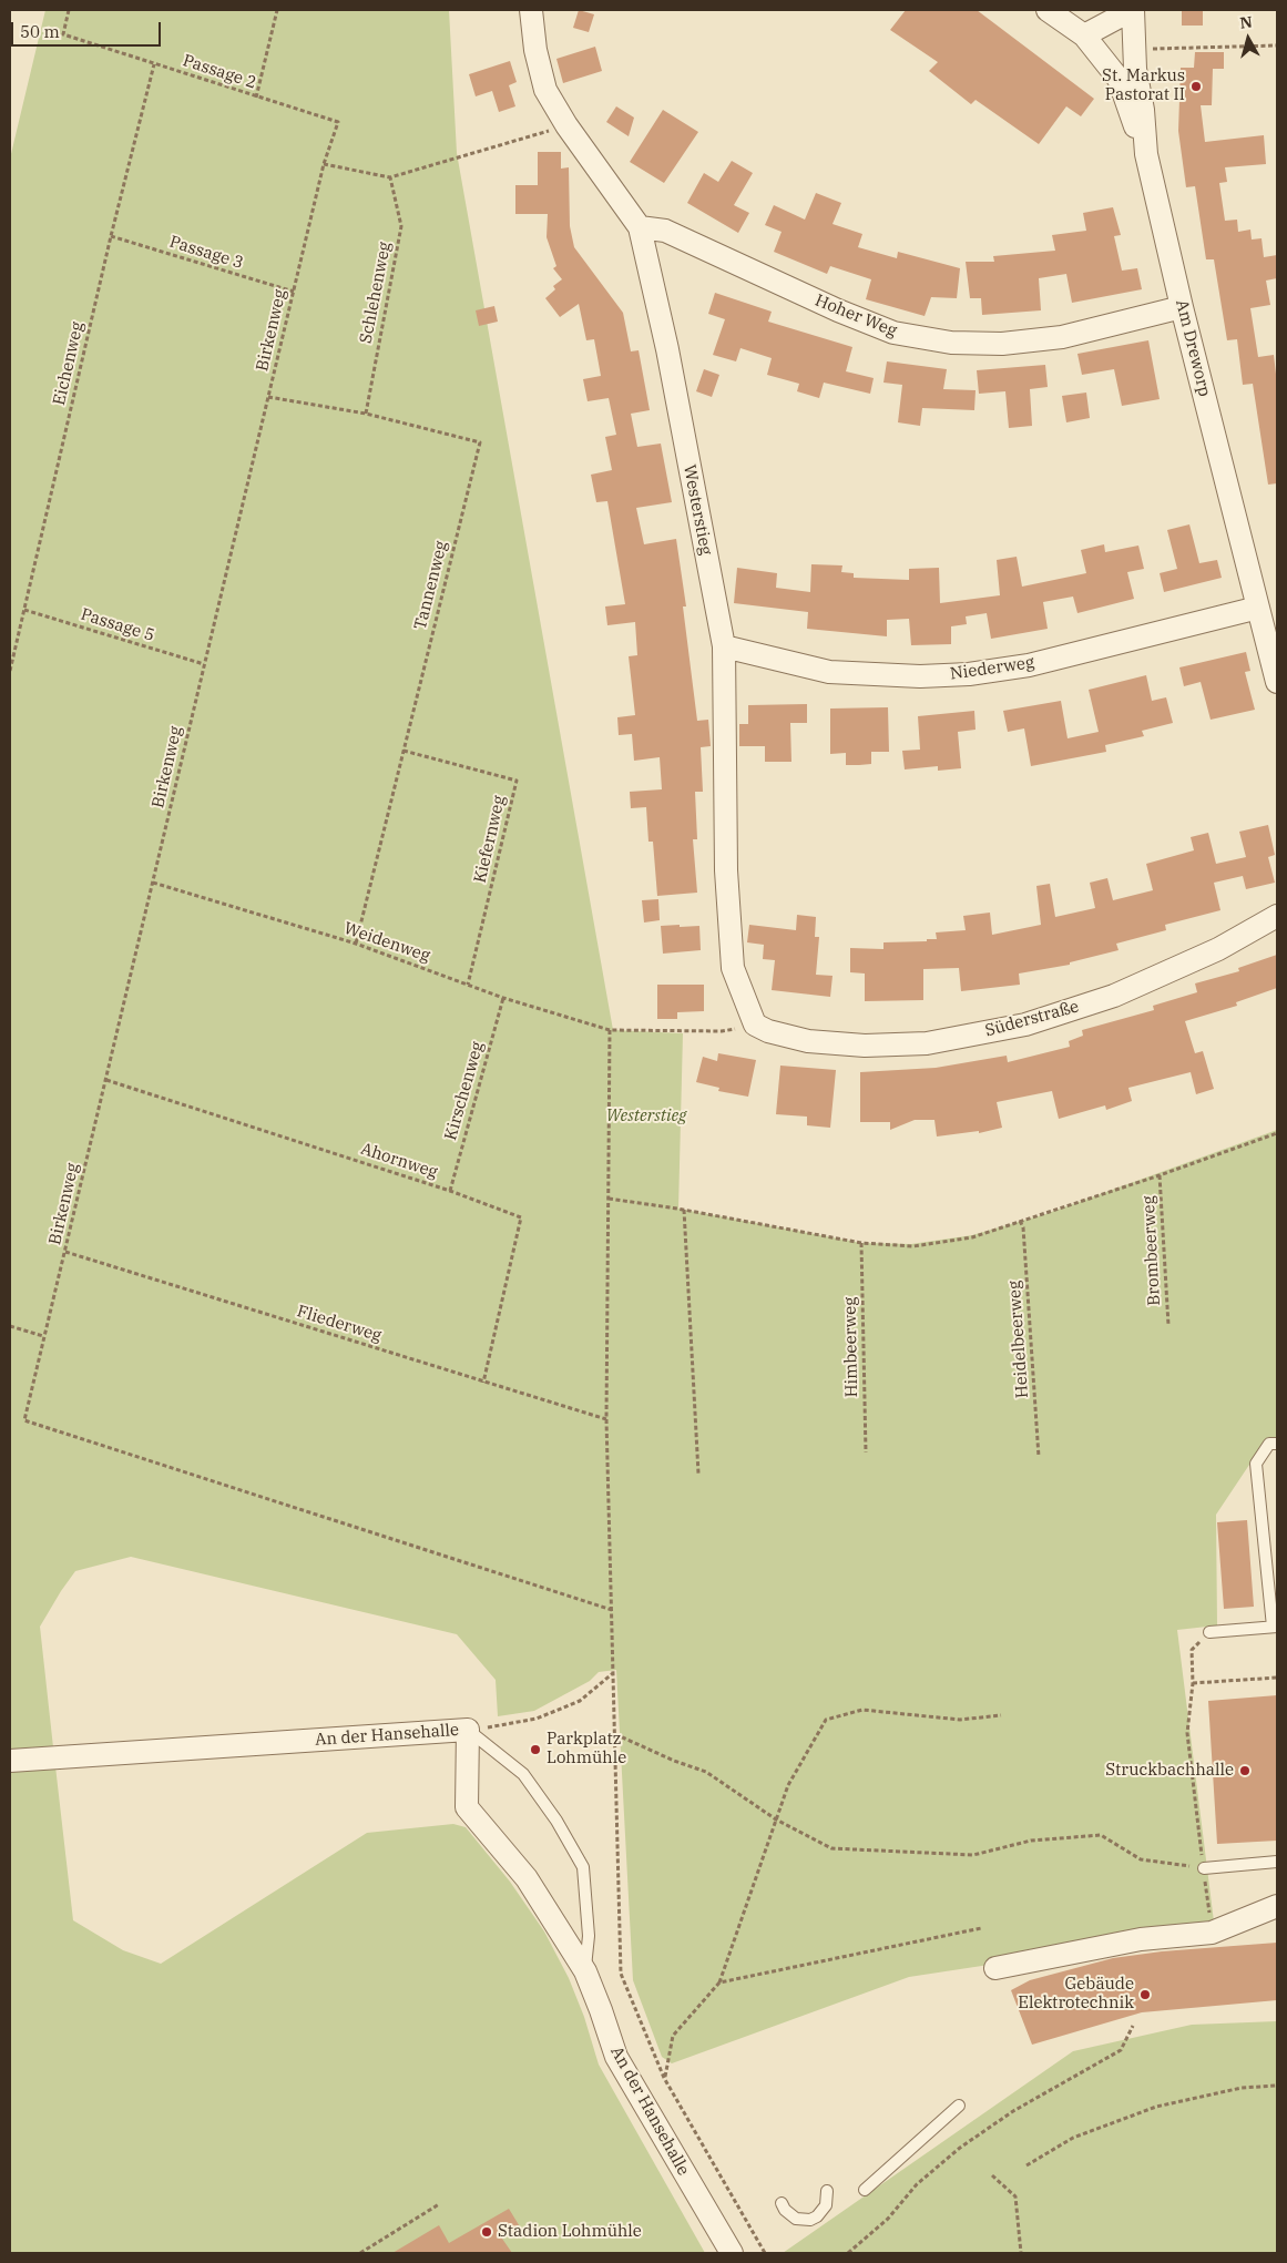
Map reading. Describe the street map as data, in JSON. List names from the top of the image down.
{
  "streets": {
    "street": [
      "Hoher Weg",
      "Am Dreworp",
      "Westerstieg",
      "Niederweg",
      "Süderstraße",
      "An der Hansehalle"
    ],
    "path": [
      "Passage 2",
      "Passage 3",
      "Schlehenweg",
      "Birkenweg",
      "Eichenweg",
      "Tannenweg",
      "Passage 5",
      "Kiefernweg",
      "Weidenweg",
      "Kirschenweg",
      "Ahornweg",
      "Brombeerweg",
      "Fliederweg",
      "Heidelbeerweg",
      "Himbeerweg"
    ]
  },
  "crossings": [
    ["Passage 2", "Birkenweg"],
    ["Passage 2", "Eichenweg"],
    ["Passage 3", "Birkenweg"],
    ["Passage 3", "Eichenweg"],
    ["Schlehenweg", "Tannenweg"],
    ["Hoher Weg", "Am Dreworp"],
    ["Hoher Weg", "Westerstieg"],
    ["Birkenweg", "Tannenweg"],
    ["Birkenweg", "Passage 5"],
    ["Birkenweg", "Weidenweg"],
    ["Birkenweg", "Ahornweg"],
    ["Birkenweg", "Fliederweg"],
    ["Am Dreworp", "Niederweg"],
    ["Eichenweg", "Passage 5"],
    ["Westerstieg", "Niederweg"],
    ["Westerstieg", "Weidenweg"],
    ["Westerstieg", "Süderstraße"],
    ["Tannenweg", "Kiefernweg"],
    ["Tannenweg", "Weidenweg"],
    ["Kiefernweg", "Weidenweg"],
    ["Weidenweg", "Süderstraße"],
    ["Weidenweg", "Kirschenweg"],
    ["Kirschenweg", "Ahornweg"],
    ["Ahornweg", "Fliederweg"]
  ],
  "parks": ["Westerstieg"],
  "places": [
    "St. Markus Pastorat II",
    "Parkplatz Lohmühle",
    "Struckbachhalle",
    "Gebäude Elektrotechnik",
    "Stadion Lohmühle"
  ],
  "scale_bar": "50 m",
  "north": "top"
}
